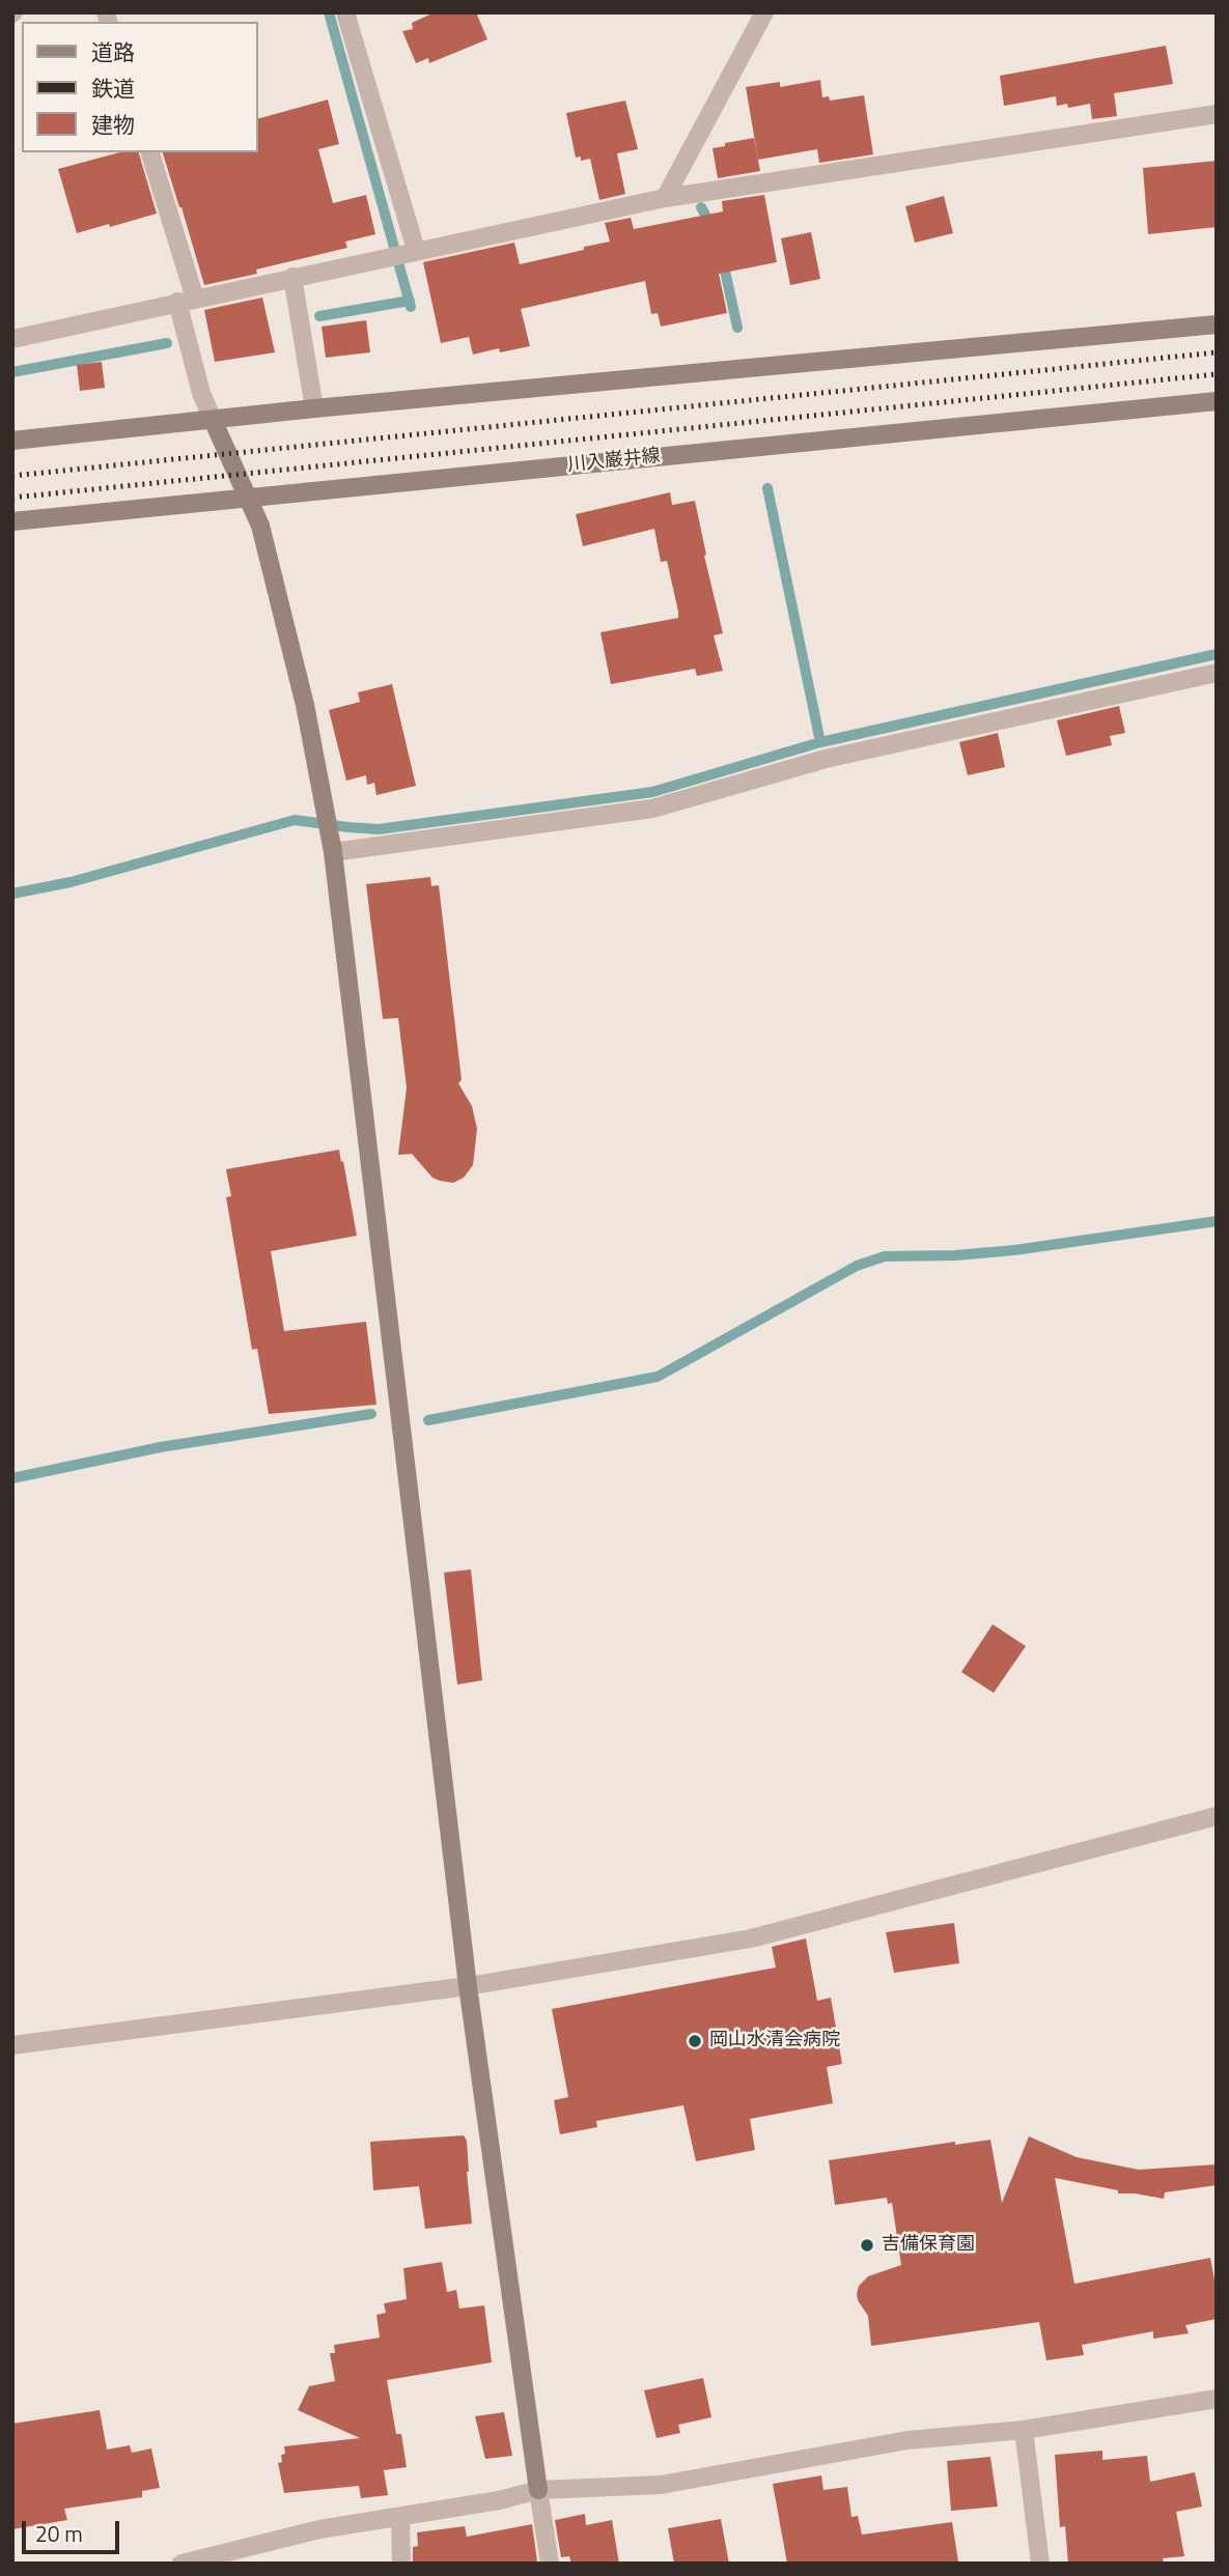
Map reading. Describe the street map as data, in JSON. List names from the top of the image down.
{
  "streets": {
    "main road": ["川入巌井線"]
  },
  "places": ["岡山水清会病院", "吉備保育園"],
  "legend": ["道路", "鉄道", "建物"],
  "scale_bar": "20 m"
}
